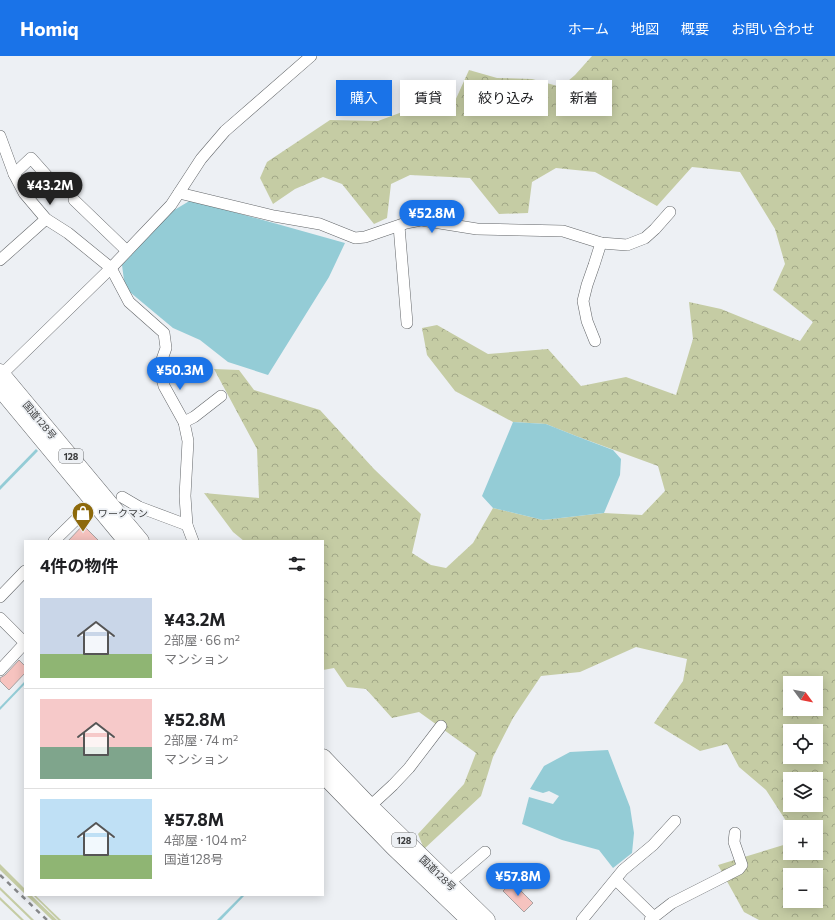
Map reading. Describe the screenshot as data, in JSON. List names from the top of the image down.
{
  "streets": {
    "highway": ["国道128号", "128"]
  },
  "places": {
    "shop": ["ワークマン"]
  },
  "north": "bottom right",
  "page": {
    "header": "Homiq",
    "nav": [
      "ホーム",
      "地図",
      "概要",
      "お問い合わせ"
    ],
    "chip": [
      "購入",
      "賃貸",
      "絞り込み",
      "新着"
    ],
    "price": [
      "¥43.2M",
      "¥52.8M",
      "¥50.3M",
      "¥57.8M"
    ],
    "heading": "4件の物件",
    "list": [
      {
        "name": "¥43.2M",
        "note": "2部屋 · 66 m² · マンション"
      },
      {
        "name": "¥52.8M",
        "note": "2部屋 · 74 m² · マンション"
      },
      {
        "name": "¥57.8M",
        "note": "4部屋 · 104 m² · 国道128号"
      }
    ],
    "map_buttons": ["+", "−"]
  }
}
